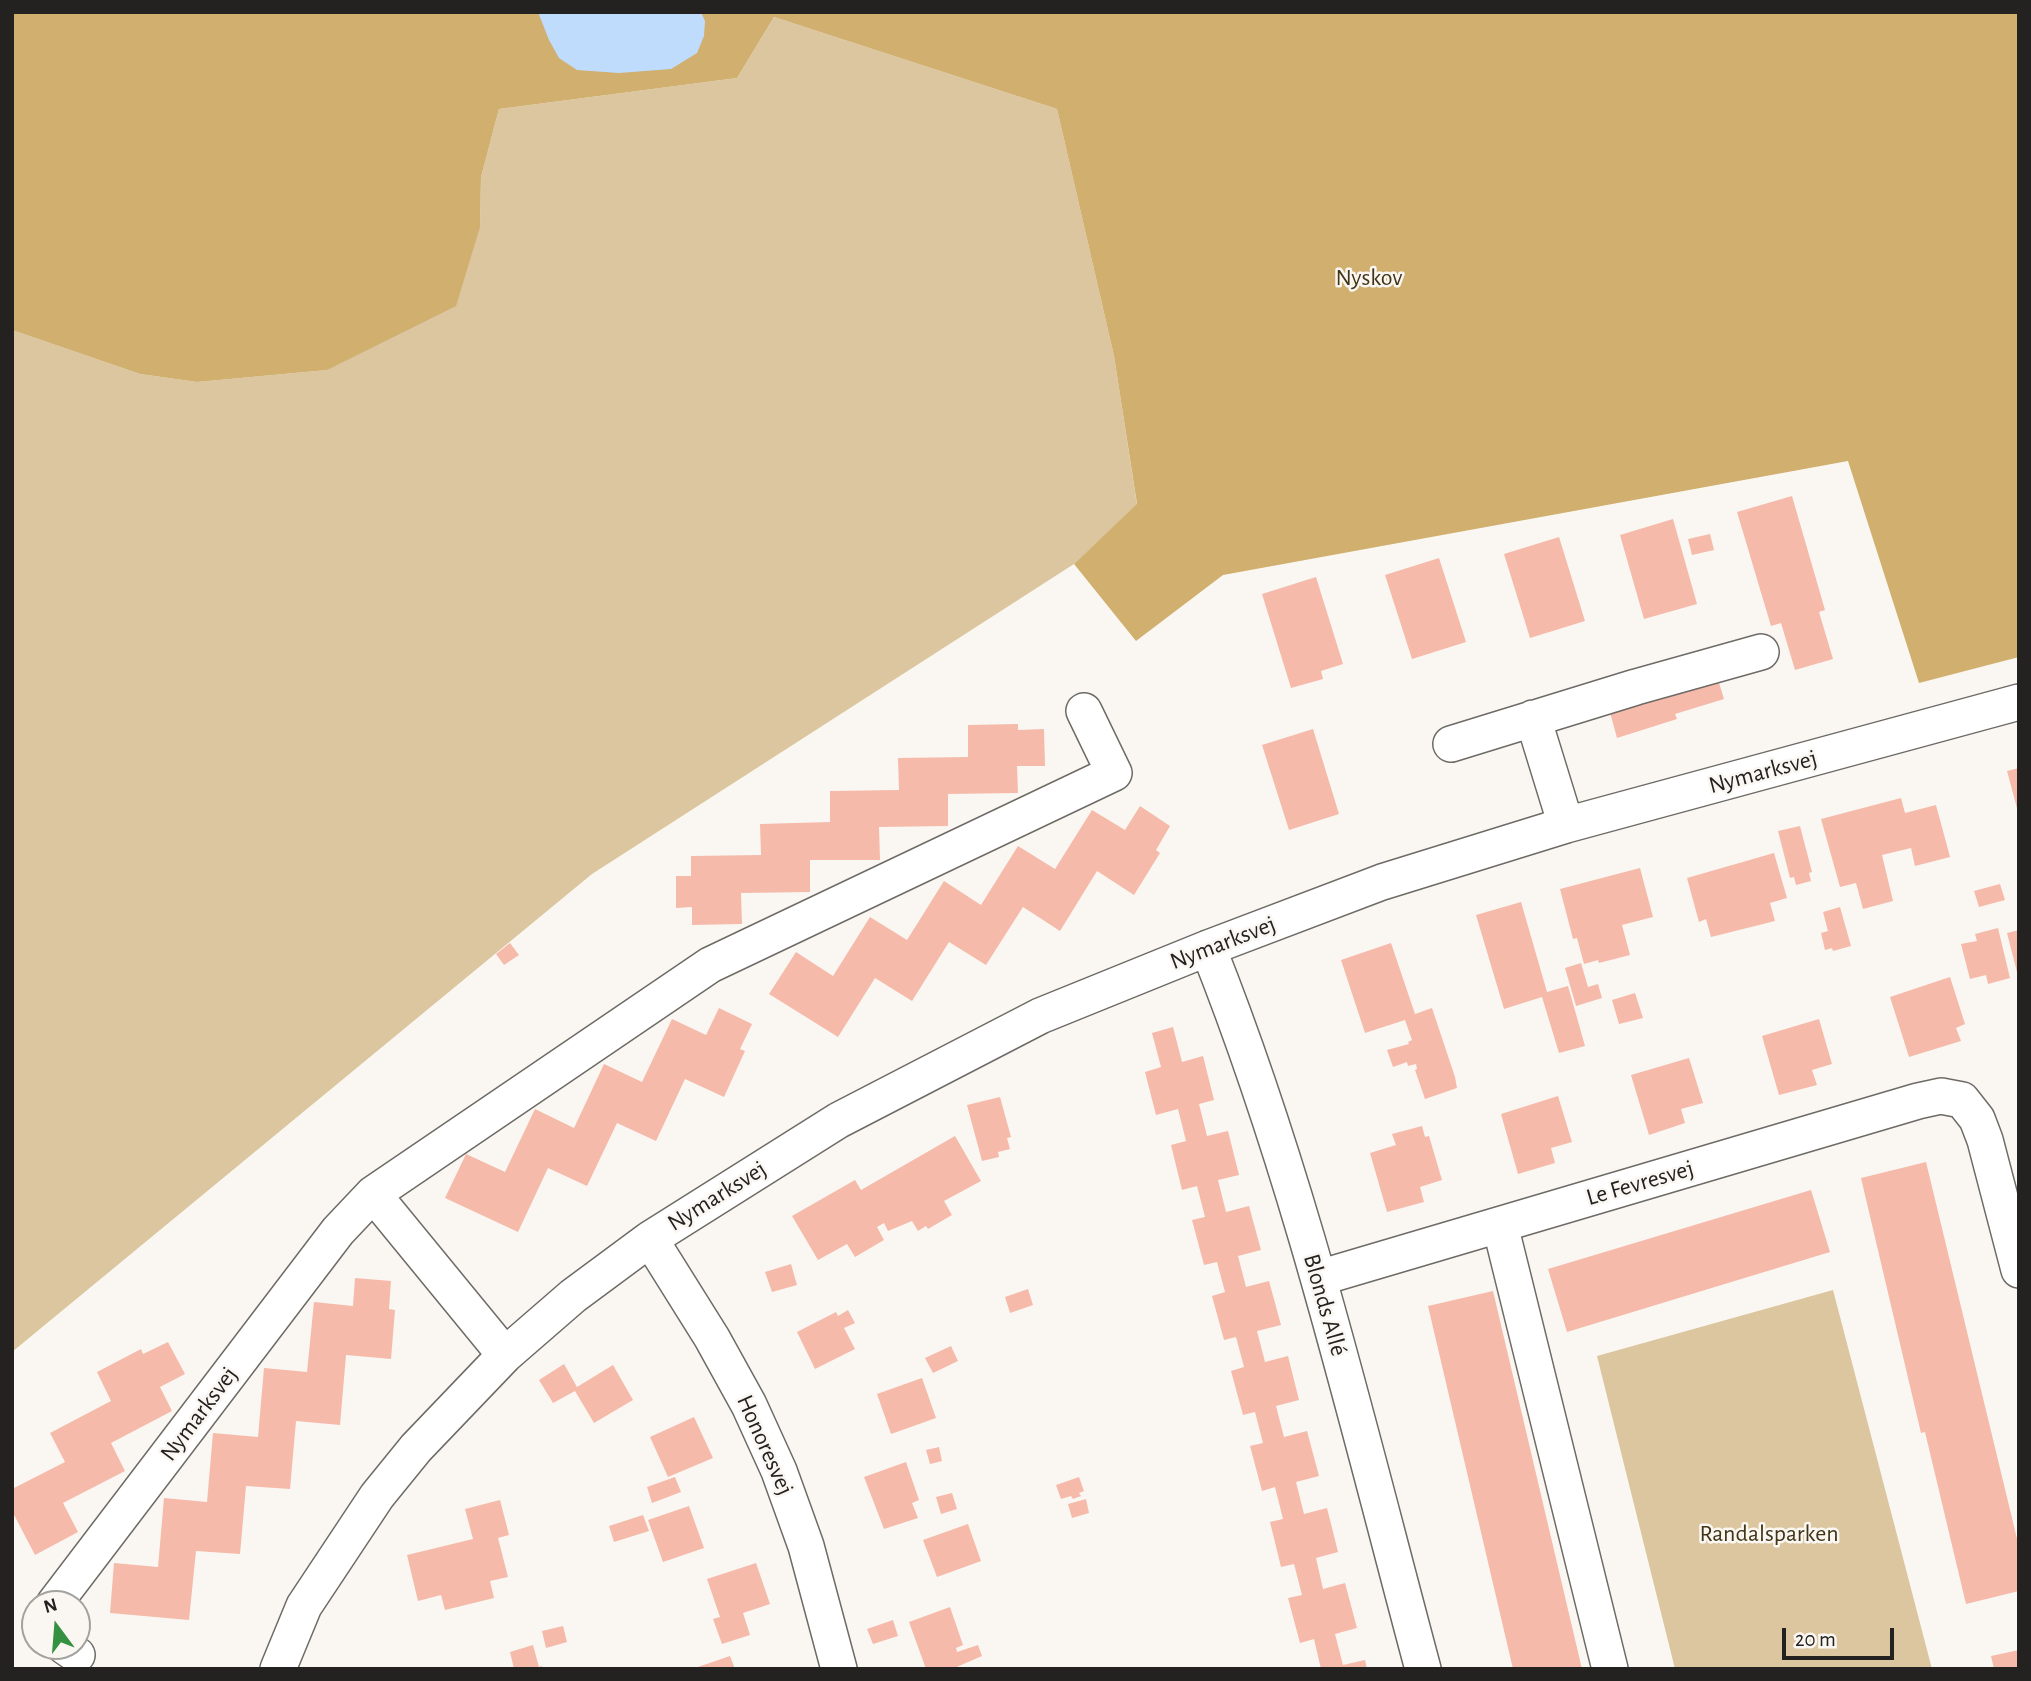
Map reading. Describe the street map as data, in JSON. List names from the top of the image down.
{
  "streets": {
    "street": [
      "Nymarksvej",
      "Le Fevresvej",
      "Blonds Allé",
      "Honoresvej"
    ]
  },
  "crossings": [
    ["Nymarksvej", "Blonds Allé"],
    ["Nymarksvej", "Honoresvej"],
    ["Le Fevresvej", "Blonds Allé"]
  ],
  "parks": ["Nyskov", "Randalsparken"],
  "scale_bar": "20 m",
  "north": "top"
}
